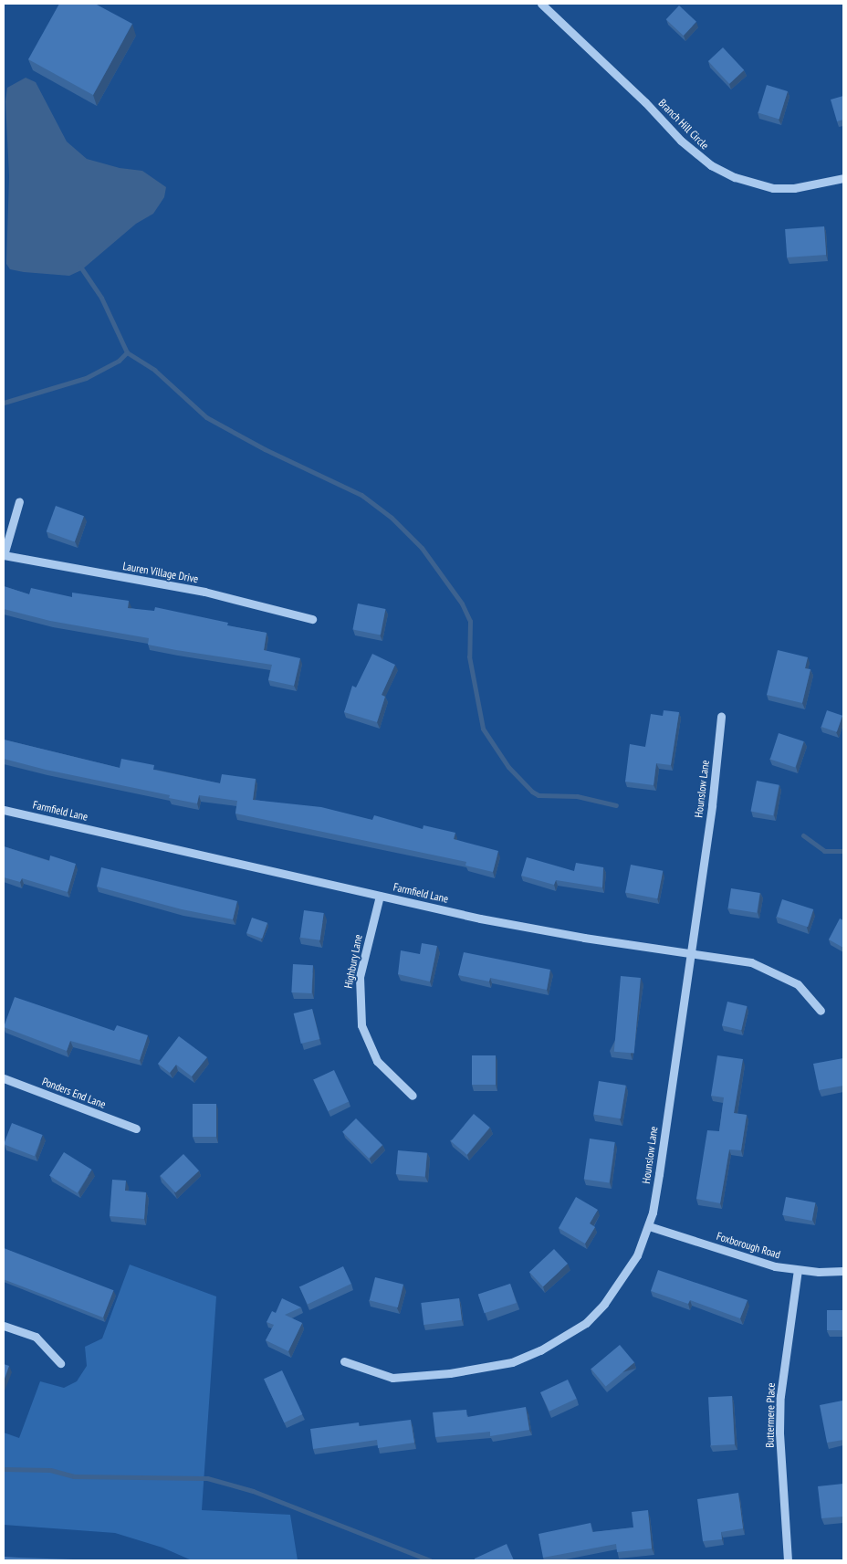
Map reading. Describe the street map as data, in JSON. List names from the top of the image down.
{
  "streets": {
    "street": [
      "Branch Hill Circle",
      "Lauren Village Drive",
      "Hounslow Lane",
      "Farmfield Lane",
      "Highbury Lane",
      "Ponders End Lane",
      "Foxborough Road",
      "Buttermere Place"
    ]
  },
  "crossings": [
    ["Hounslow Lane", "Farmfield Lane"],
    ["Hounslow Lane", "Foxborough Road"],
    ["Farmfield Lane", "Highbury Lane"],
    ["Foxborough Road", "Buttermere Place"]
  ]
}
